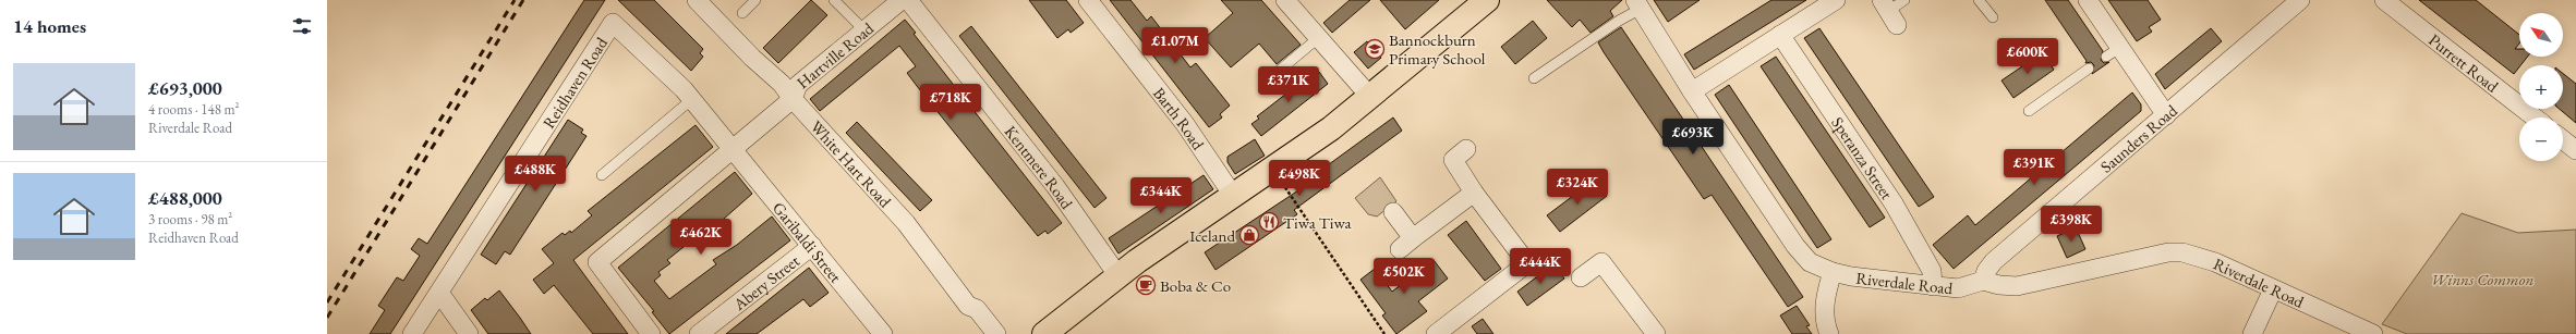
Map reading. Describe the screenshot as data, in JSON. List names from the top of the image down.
{
  "streets": {
    "street": [
      "Hartville Road",
      "Purrett Road",
      "Reidhaven Road",
      "Barth Road",
      "Saunders Road",
      "Speranza Street",
      "White Hart Road",
      "Kentmere Road",
      "Garibaldi Street",
      "Abery Street",
      "Riverdale Road"
    ]
  },
  "crossings": [
    ["Hartville Road", "Reidhaven Road"],
    ["Hartville Road", "White Hart Road"],
    ["Hartville Road", "Garibaldi Street"],
    ["Reidhaven Road", "Garibaldi Street"],
    ["Saunders Road", "Riverdale Road"],
    ["Speranza Street", "Riverdale Road"],
    ["Garibaldi Street", "Abery Street"]
  ],
  "parks": ["Winns Common"],
  "places": {
    "school or university": ["Bannockburn Primary School"],
    "restaurant": ["Tiwa Tiwa"],
    "shop": ["Iceland"],
    "cafe": ["Boba & Co"]
  },
  "north": "top left",
  "page": {
    "heading": "14 homes",
    "map_buttons": ["+", "−"],
    "price": [
      "£1.07M",
      "£600K",
      "£371K",
      "£718K",
      "£693K",
      "£391K",
      "£488K",
      "£498K",
      "£324K",
      "£344K",
      "£398K",
      "£462K",
      "£444K",
      "£502K"
    ],
    "list": [
      {
        "name": "£693,000",
        "note": "4 rooms · 148 m² · Riverdale Road"
      },
      {
        "name": "£488,000",
        "note": "3 rooms · 98 m² · Reidhaven Road"
      }
    ]
  }
}
